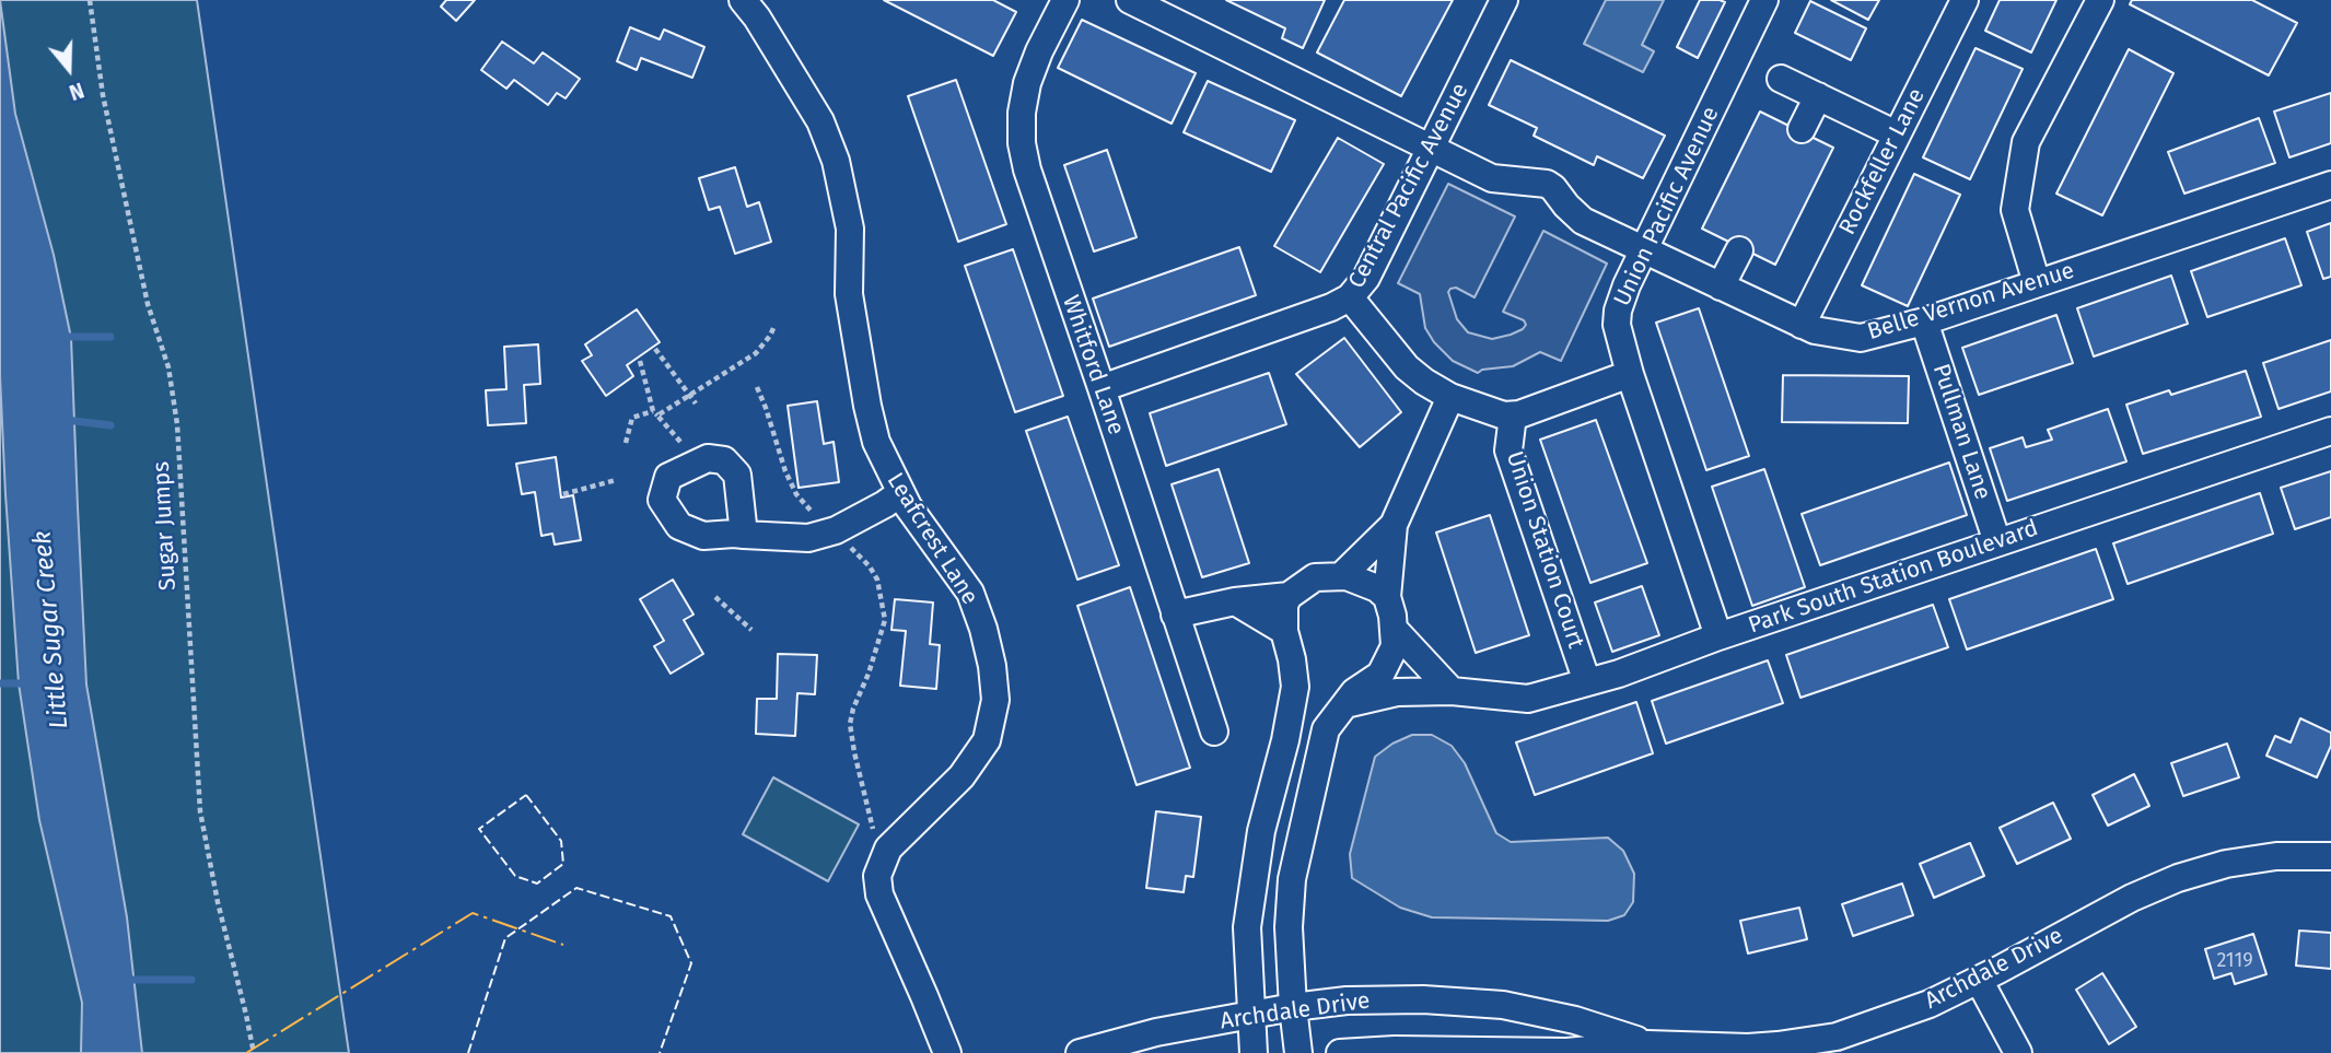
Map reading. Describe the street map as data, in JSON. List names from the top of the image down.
{
  "streets": {
    "street": [
      "Rockfeller Lane",
      "Central Pacific Avenue",
      "Union Pacific Avenue",
      "Belle Vernon Avenue",
      "Whitford Lane",
      "Pullman Lane",
      "Leafcrest Lane",
      "Union Station Court",
      "Park South Station Boulevard",
      "Archdale Drive"
    ],
    "path": ["Sugar Jumps"]
  },
  "crossings": [
    ["Rockfeller Lane", "Belle Vernon Avenue"],
    ["Central Pacific Avenue", "Belle Vernon Avenue"],
    ["Central Pacific Avenue", "Whitford Lane"],
    ["Union Pacific Avenue", "Belle Vernon Avenue"],
    ["Union Pacific Avenue", "Park South Station Boulevard"],
    ["Belle Vernon Avenue", "Pullman Lane"],
    ["Pullman Lane", "Park South Station Boulevard"],
    ["Union Station Court", "Park South Station Boulevard"]
  ],
  "water": ["Little Sugar Creek"],
  "house_numbers": ["2119"],
  "north": "bottom"
}
